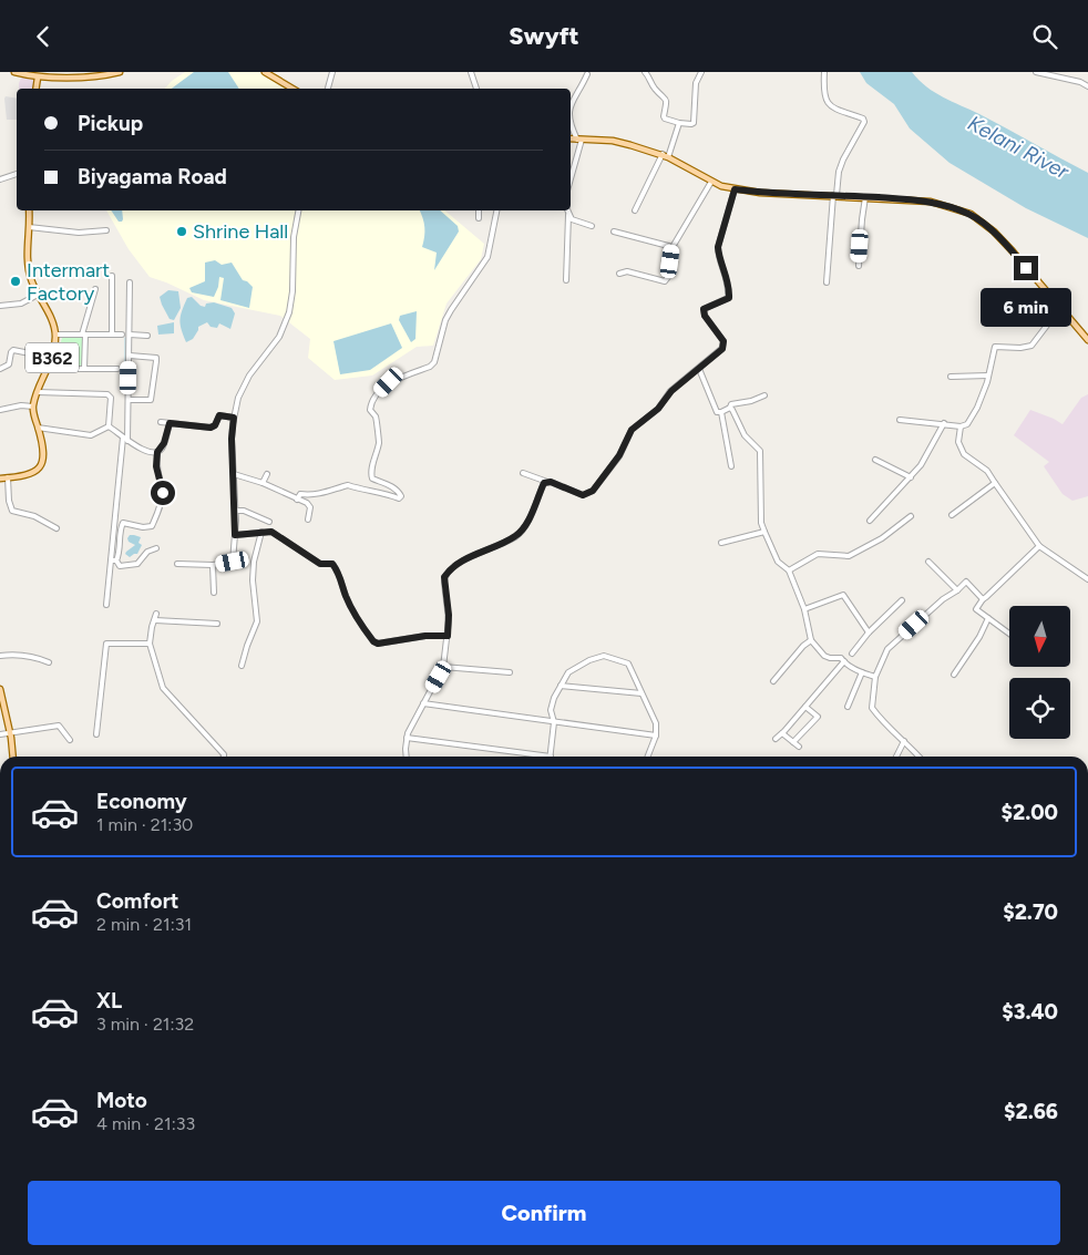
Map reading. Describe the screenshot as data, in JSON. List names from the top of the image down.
{
  "streets": {
    "main road": ["B362"]
  },
  "water": ["Kelani River"],
  "places": ["Shrine Hall", "Intermart Factory"],
  "north": "bottom",
  "page": {
    "header": "Swyft",
    "banner": ["Pickup", "Biyagama Road"],
    "bubble": "6 min",
    "list": [
      {
        "name": "Economy",
        "note": "1 min · 21:30",
        "value": "$2.00"
      },
      {
        "name": "Comfort",
        "note": "2 min · 21:31",
        "value": "$2.70"
      },
      {
        "name": "XL",
        "note": "3 min · 21:32",
        "value": "$3.40"
      },
      {
        "name": "Moto",
        "note": "4 min · 21:33",
        "value": "$2.66"
      }
    ],
    "buttons": "Confirm"
  }
}
